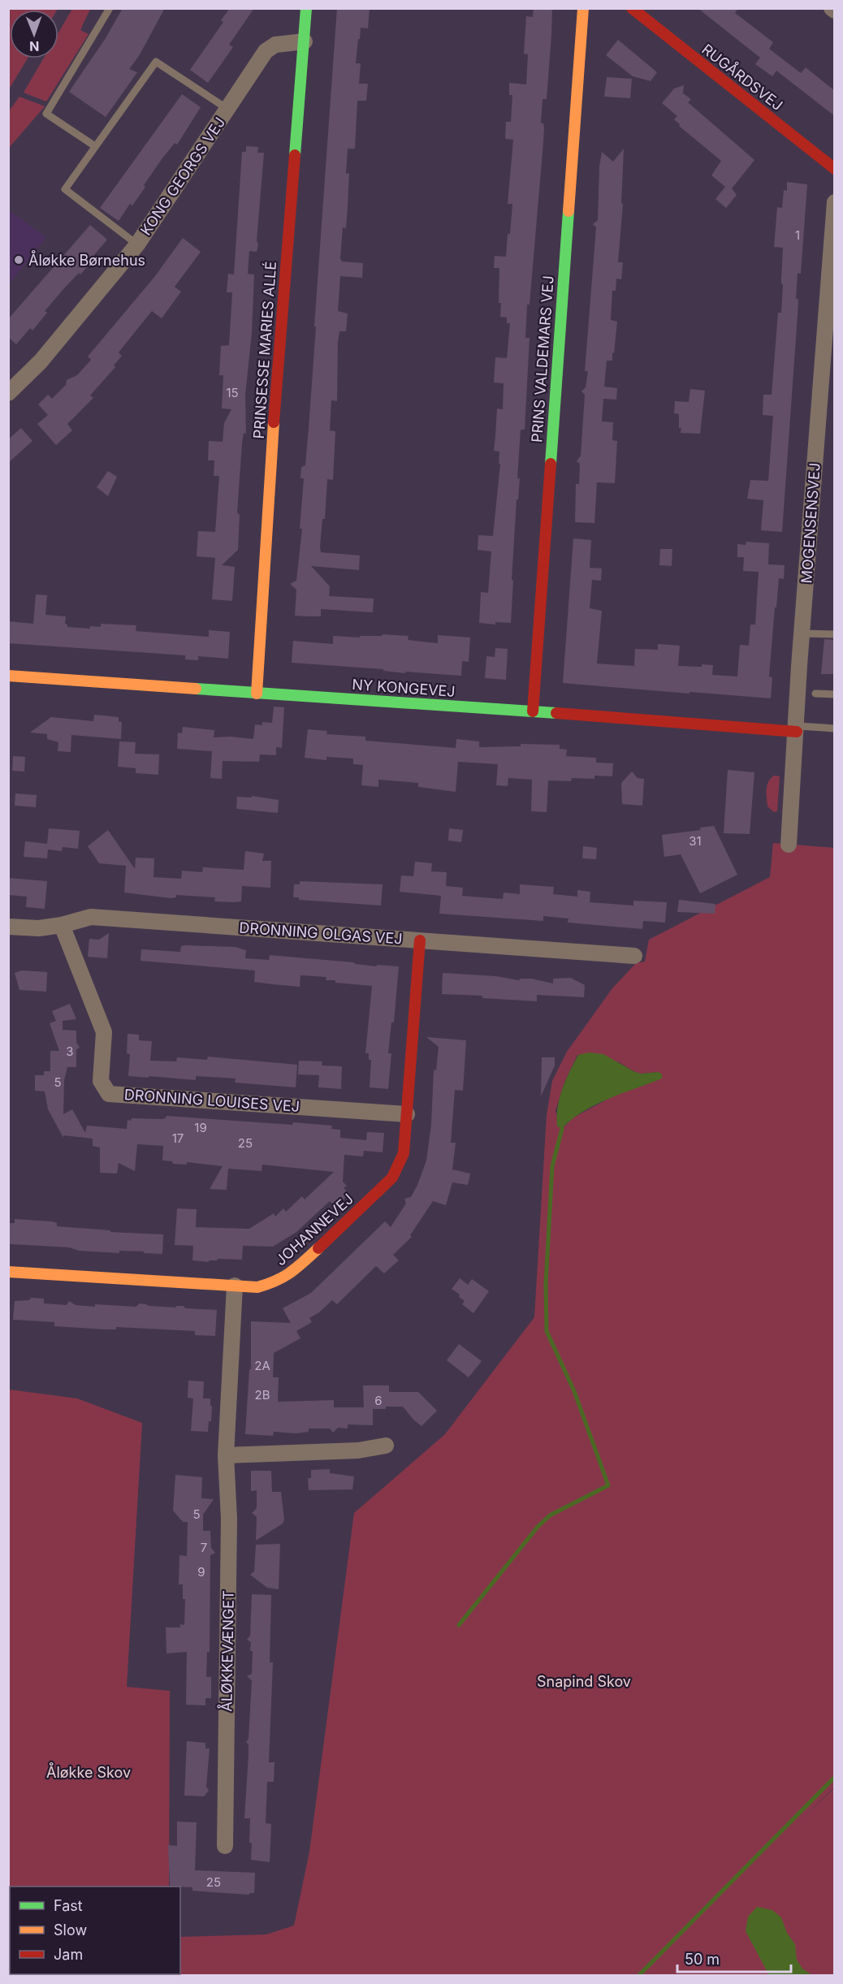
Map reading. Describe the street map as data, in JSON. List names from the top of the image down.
{
  "streets": {
    "street": [
      "RUGÅRDSVEJ",
      "KONG GEORGS VEJ",
      "PRINSESSE MARIES ALLÉ",
      "PRINS VALDEMARS VEJ",
      "MOGENSENSVEJ",
      "NY KONGEVEJ",
      "DRONNING OLGAS VEJ",
      "DRONNING LOUISES VEJ",
      "JOHANNEVEJ",
      "ÅLØKKEVÆNGET"
    ]
  },
  "crossings": [
    ["KONG GEORGS VEJ", "PRINSESSE MARIES ALLÉ"],
    ["PRINSESSE MARIES ALLÉ", "NY KONGEVEJ"],
    ["PRINS VALDEMARS VEJ", "NY KONGEVEJ"],
    ["MOGENSENSVEJ", "NY KONGEVEJ"],
    ["DRONNING OLGAS VEJ", "DRONNING LOUISES VEJ"],
    ["DRONNING OLGAS VEJ", "JOHANNEVEJ"],
    ["DRONNING LOUISES VEJ", "JOHANNEVEJ"],
    ["JOHANNEVEJ", "ÅLØKKEVÆNGET"]
  ],
  "parks": ["Snapind Skov", "Åløkke Skov"],
  "places": ["Åløkke Børnehus"],
  "house_numbers": [
    "1",
    "15",
    "31",
    "3",
    "5",
    "19",
    "17",
    "25",
    "2A",
    "2B",
    "6",
    "5",
    "7",
    "9",
    "25"
  ],
  "legend": ["Fast", "Slow", "Jam"],
  "scale_bar": "50 m",
  "north": "bottom"
}
